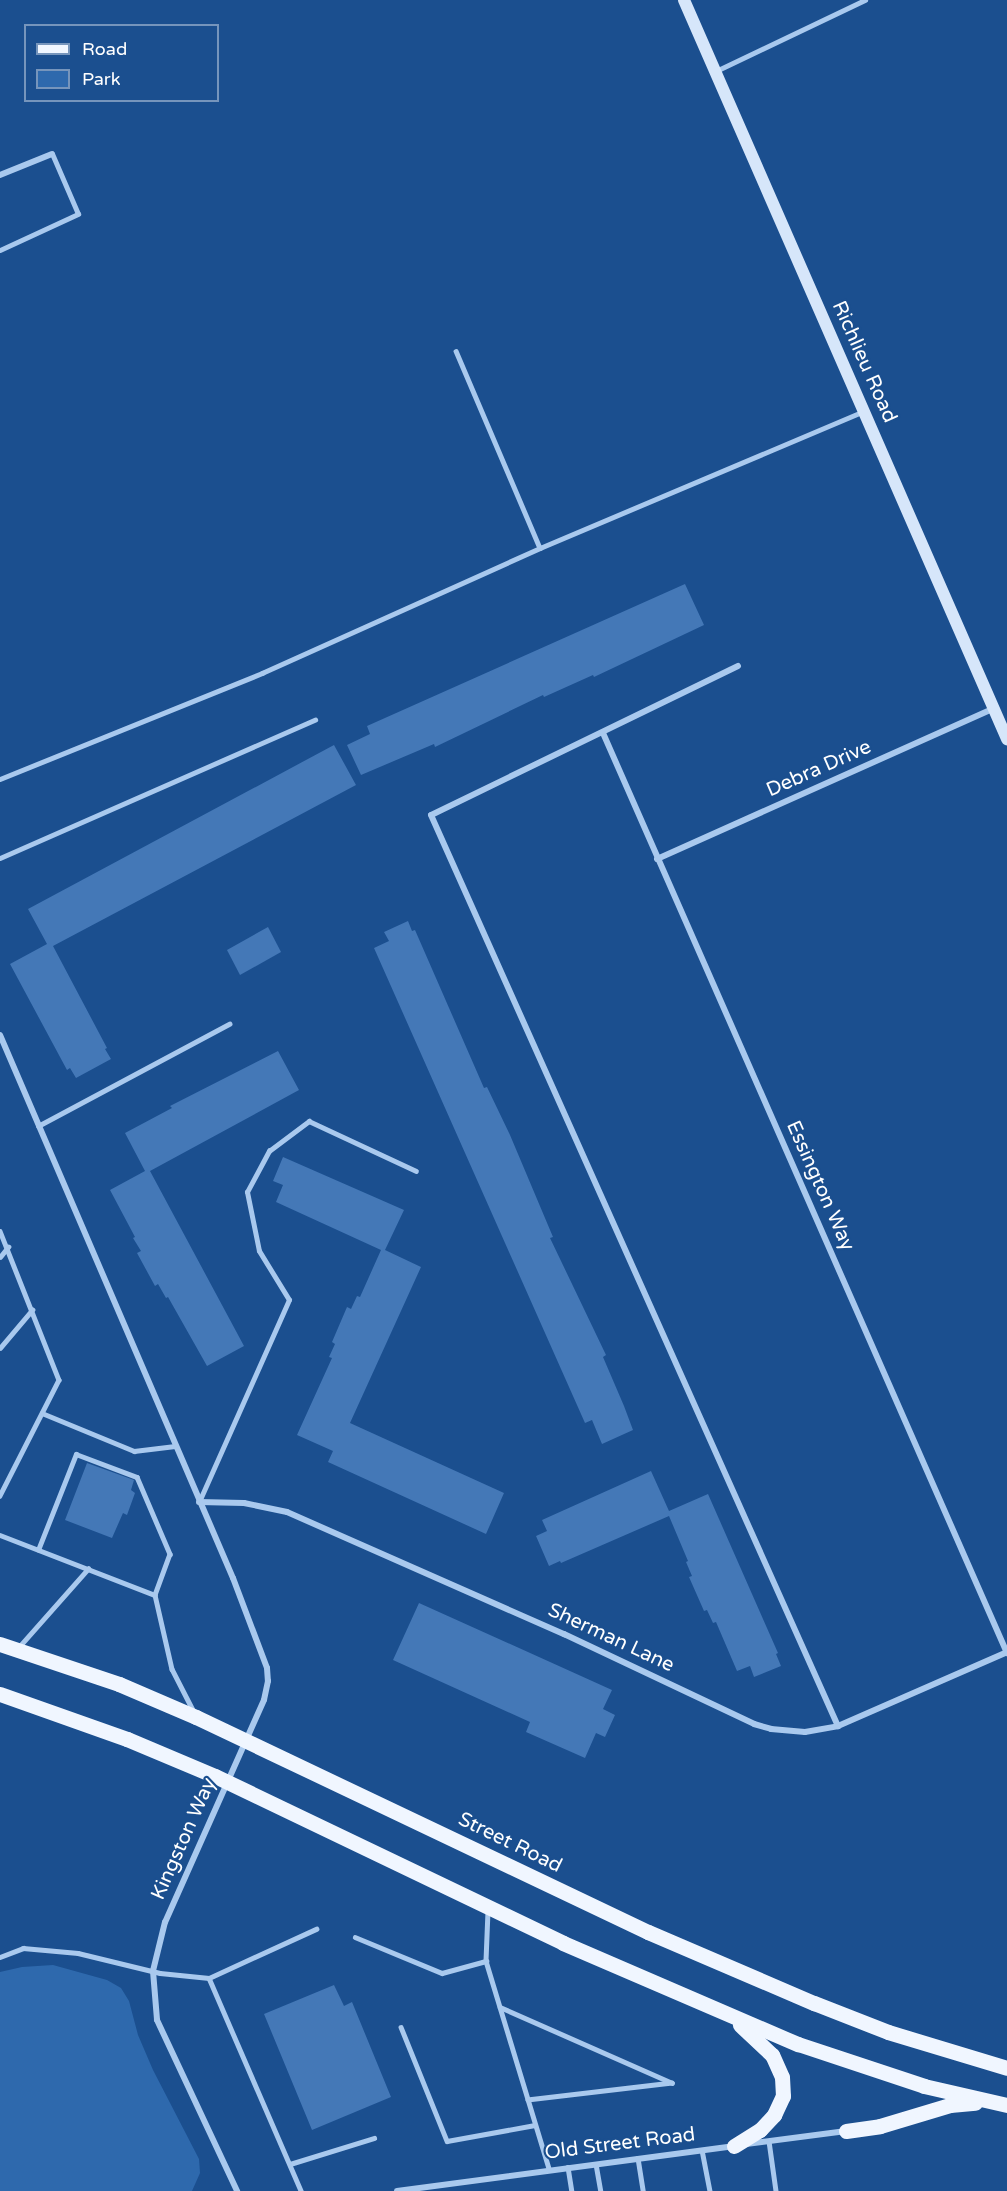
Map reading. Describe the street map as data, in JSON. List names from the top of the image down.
{
  "streets": {
    "main road": ["Richlieu Road", "Street Road"],
    "street": [
      "Debra Drive",
      "Essington Way",
      "Sherman Lane",
      "Kingston Way",
      "Old Street Road"
    ]
  },
  "crossings": [
    ["Richlieu Road", "Debra Drive"],
    ["Debra Drive", "Essington Way"],
    ["Essington Way", "Sherman Lane"],
    ["Sherman Lane", "Kingston Way"],
    ["Kingston Way", "Street Road"]
  ],
  "legend": ["Road", "Park"]
}
